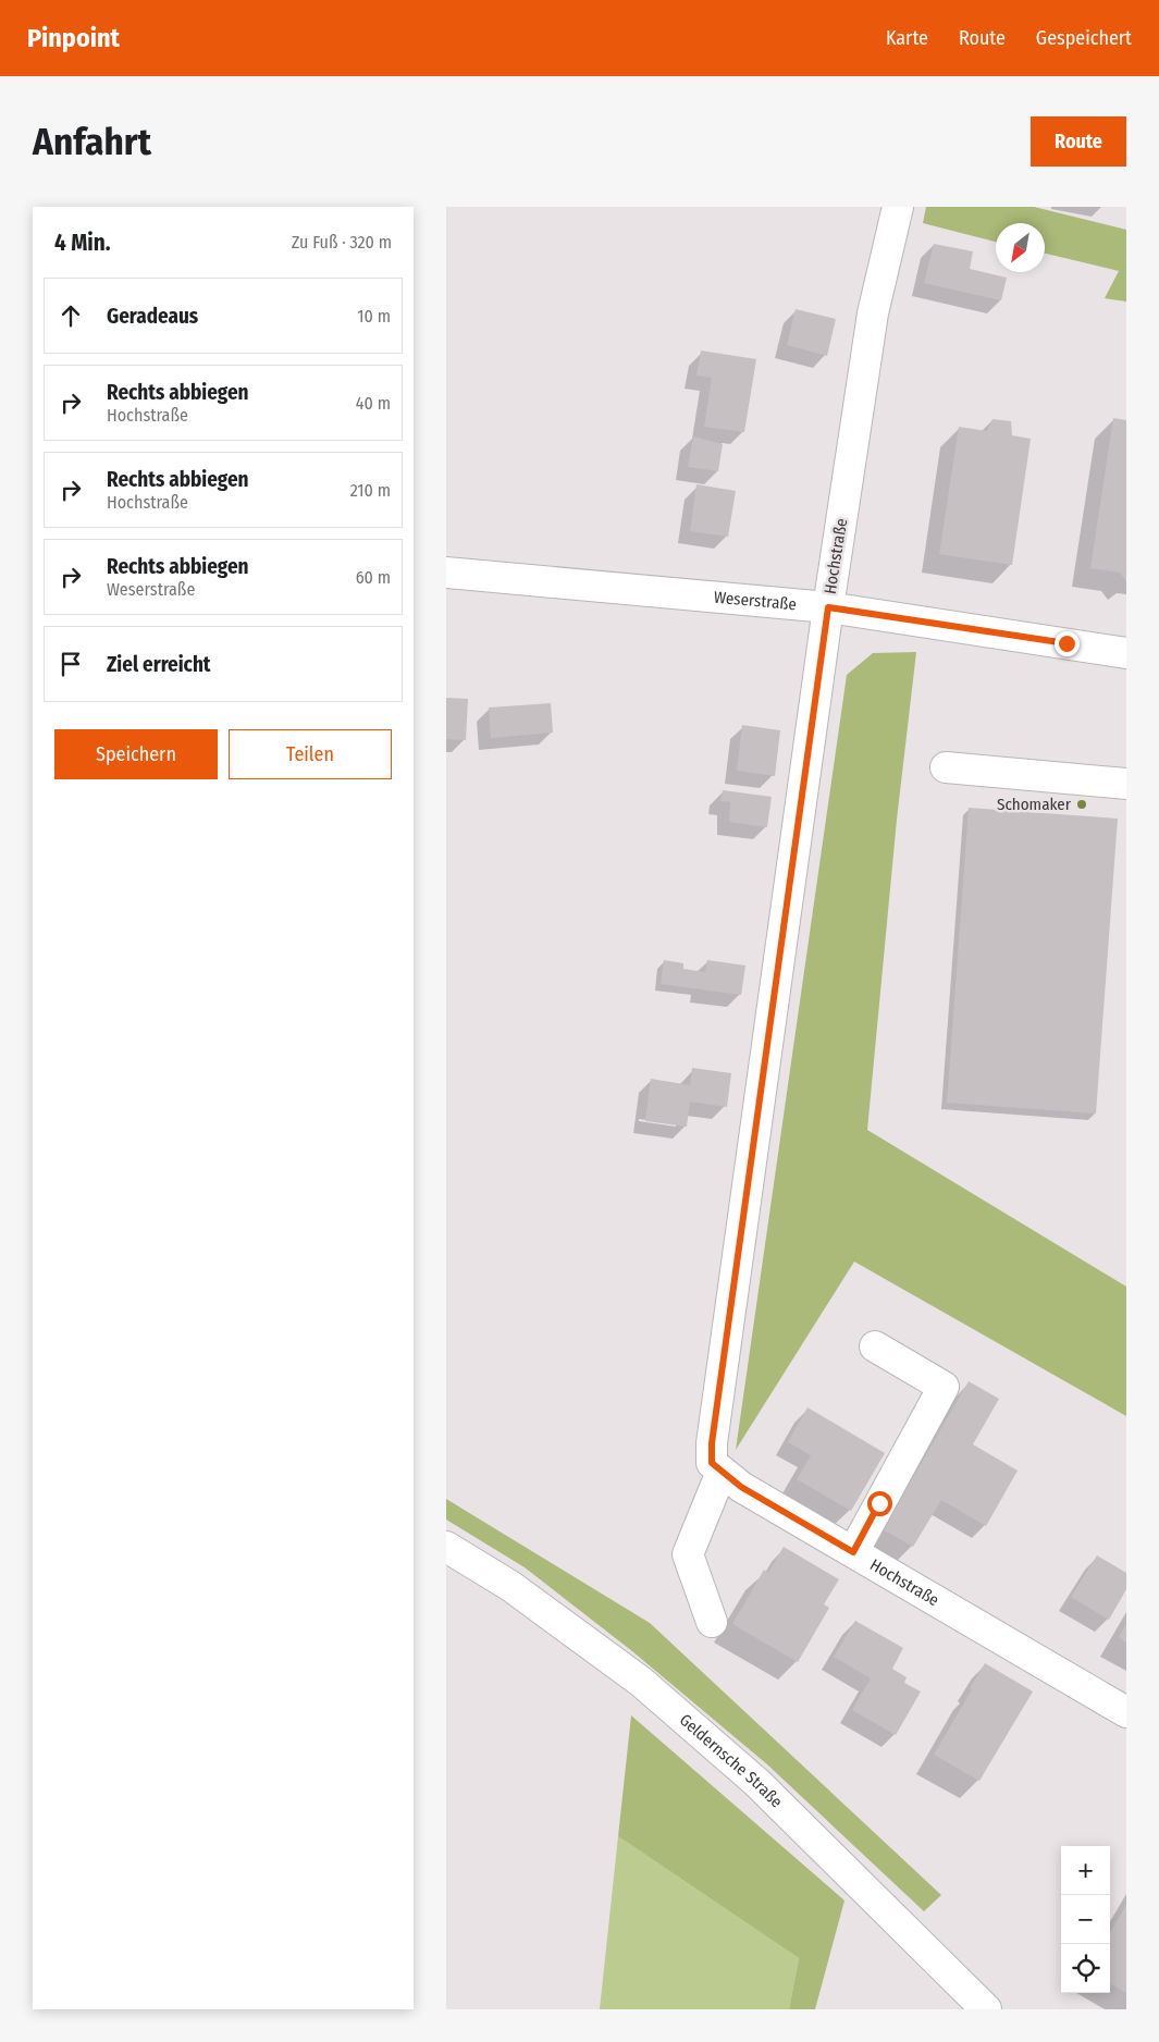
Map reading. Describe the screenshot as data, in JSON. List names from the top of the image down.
{
  "streets": {
    "street": ["Hochstraße", "Weserstraße", "Geldernsche Straße"]
  },
  "crossings": [
    ["Hochstraße", "Weserstraße"]
  ],
  "places": ["Schomaker"],
  "north": "bottom left",
  "page": {
    "header": "Pinpoint",
    "nav": ["Karte", "Route", "Gespeichert"],
    "buttons": [
      "Route",
      ["Speichern", "Teilen"]
    ],
    "title": "Anfahrt",
    "heading": ["4 Min.", "Zu Fuß · 320 m"],
    "list": [
      ["Geradeaus", "10 m"],
      ["Rechts abbiegen", "Hochstraße", "40 m"],
      ["Rechts abbiegen", "Hochstraße", "210 m"],
      ["Rechts abbiegen", "Weserstraße", "60 m"],
      "Ziel erreicht"
    ],
    "map_buttons": ["+", "−"]
  }
}
